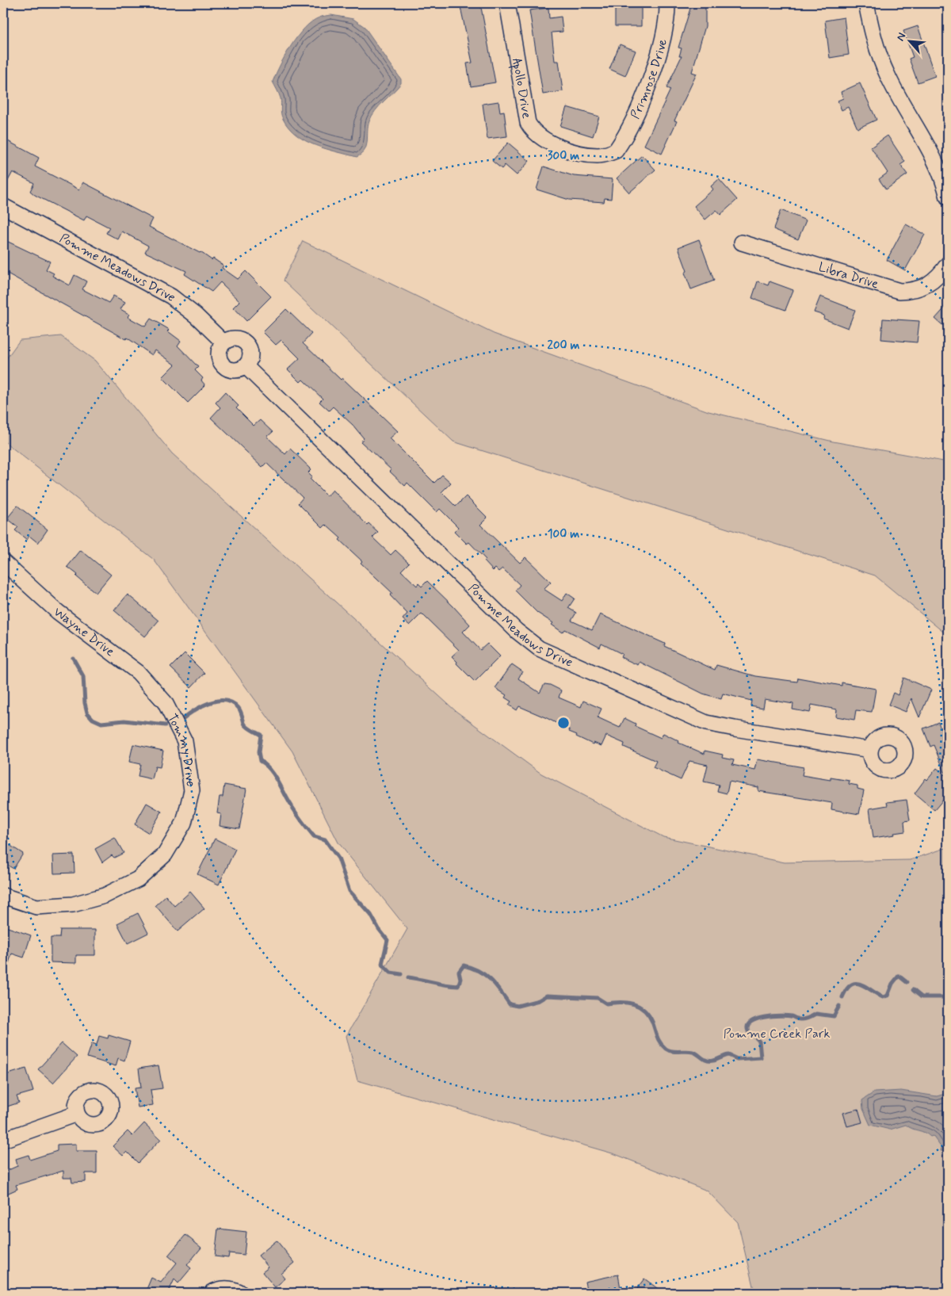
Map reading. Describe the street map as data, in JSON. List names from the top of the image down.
{
  "streets": {
    "street": [
      "Primrose Drive",
      "Apollo Drive",
      "Pomme Meadows Drive",
      "Libra Drive",
      "Wayne Drive",
      "Tommy Drive"
    ]
  },
  "crossings": [
    ["Primrose Drive", "Apollo Drive"],
    ["Wayne Drive", "Tommy Drive"]
  ],
  "parks": ["Pomme Creek Park"],
  "north": "top left",
  "rings": ["300 m", "200 m", "100 m"]
}
